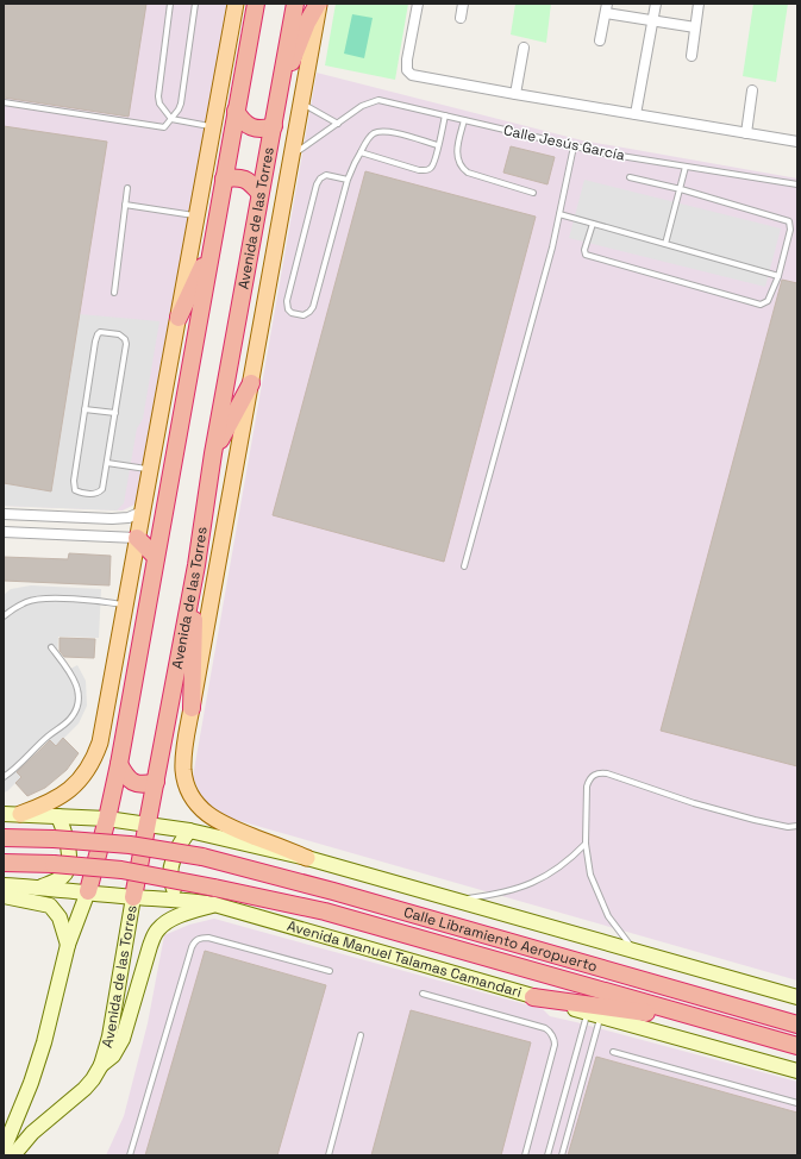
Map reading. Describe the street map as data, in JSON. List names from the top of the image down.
{
  "streets": {
    "highway": ["Avenida de las Torres", "Calle Libramiento Aeropuerto"],
    "main road": ["Avenida Manuel Talamas Camandari"],
    "lane": ["Calle Jesús García"]
  },
  "crossings": [
    ["Calle Jesús García", "Avenida de las Torres"],
    ["Avenida de las Torres", "Avenida Manuel Talamas Camandari"],
    ["Calle Libramiento Aeropuerto", "Avenida Manuel Talamas Camandari"]
  ]
}
